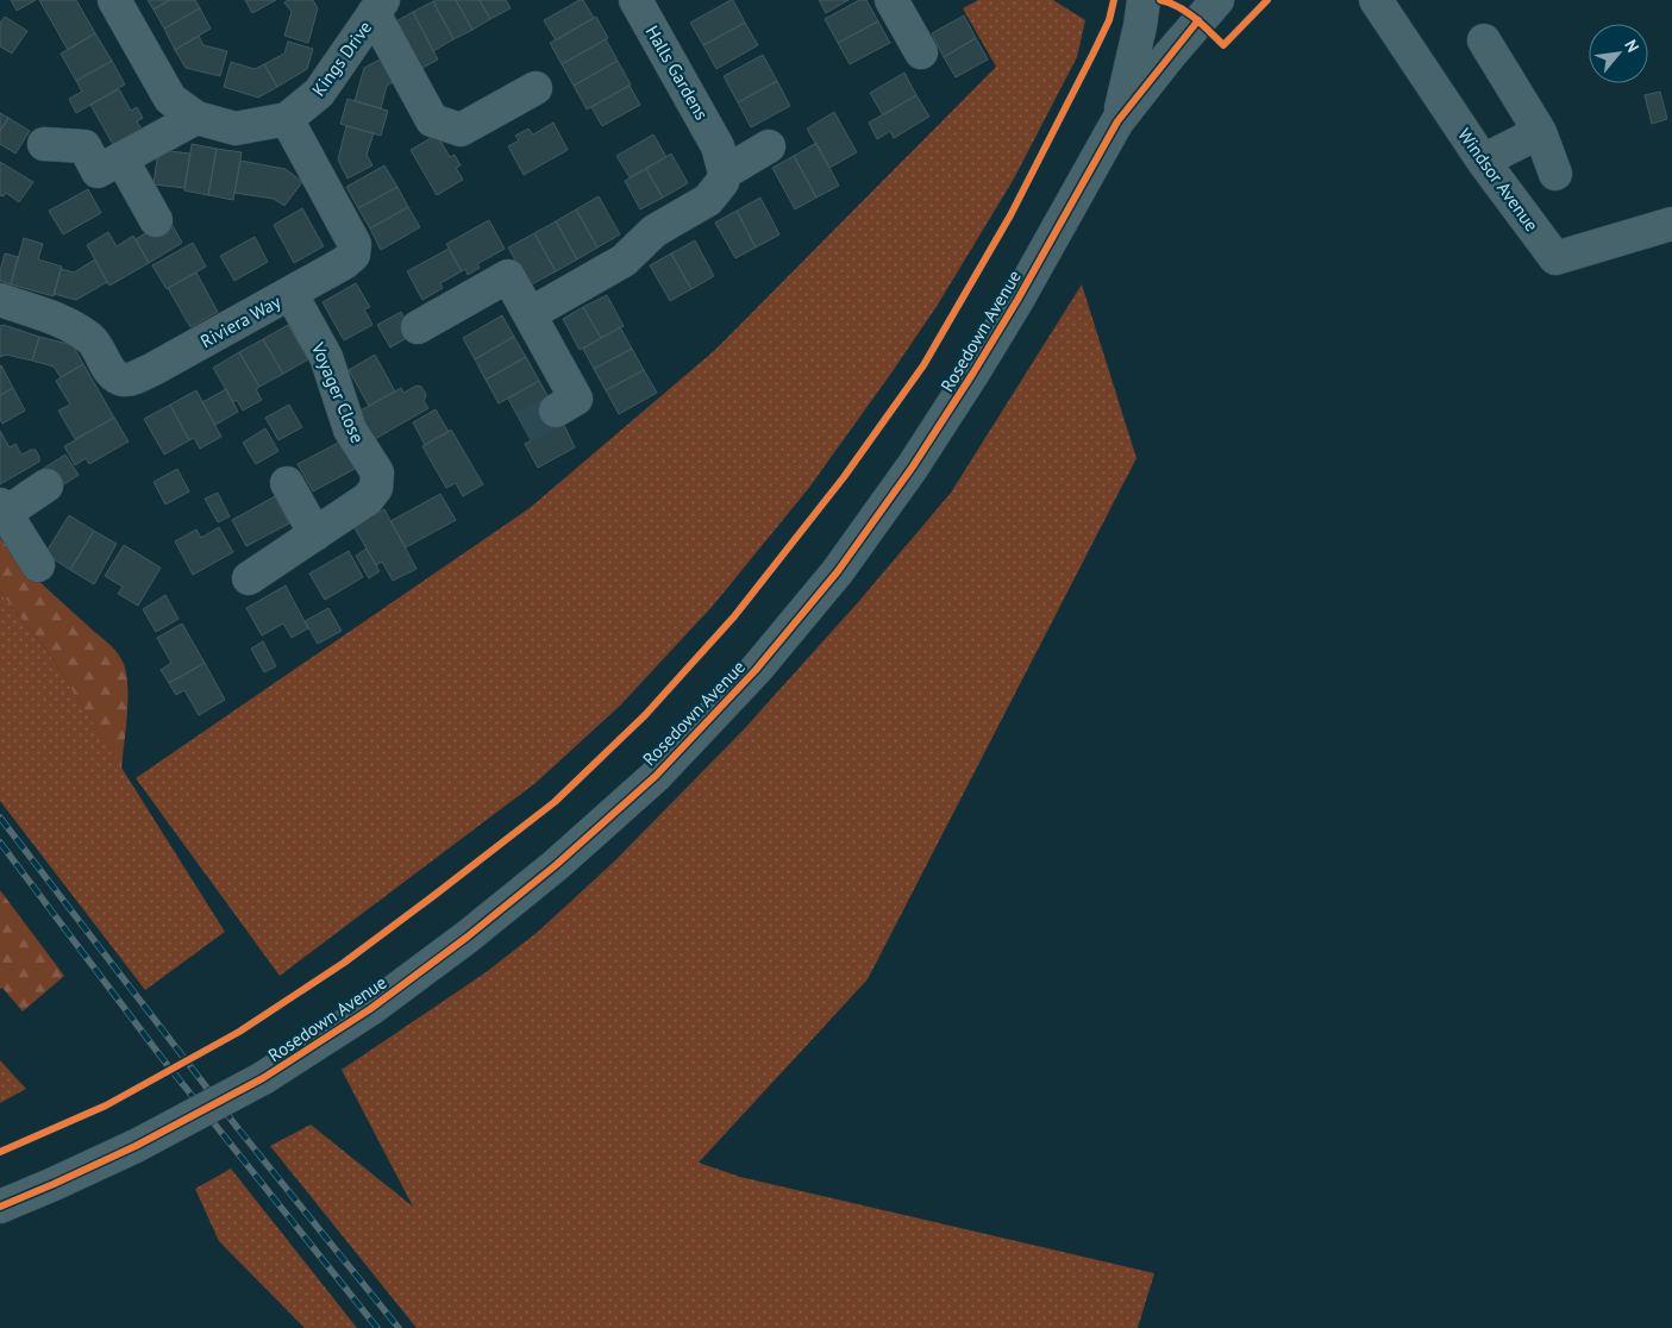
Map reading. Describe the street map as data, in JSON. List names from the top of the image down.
{
  "streets": {
    "street": [
      "Kings Drive",
      "Halls Gardens",
      "Windsor Avenue",
      "Riviera Way",
      "Rosedown Avenue",
      "Voyager Close"
    ]
  },
  "crossings": [
    ["Kings Drive", "Riviera Way"],
    ["Riviera Way", "Voyager Close"]
  ],
  "north": "top right"
}
